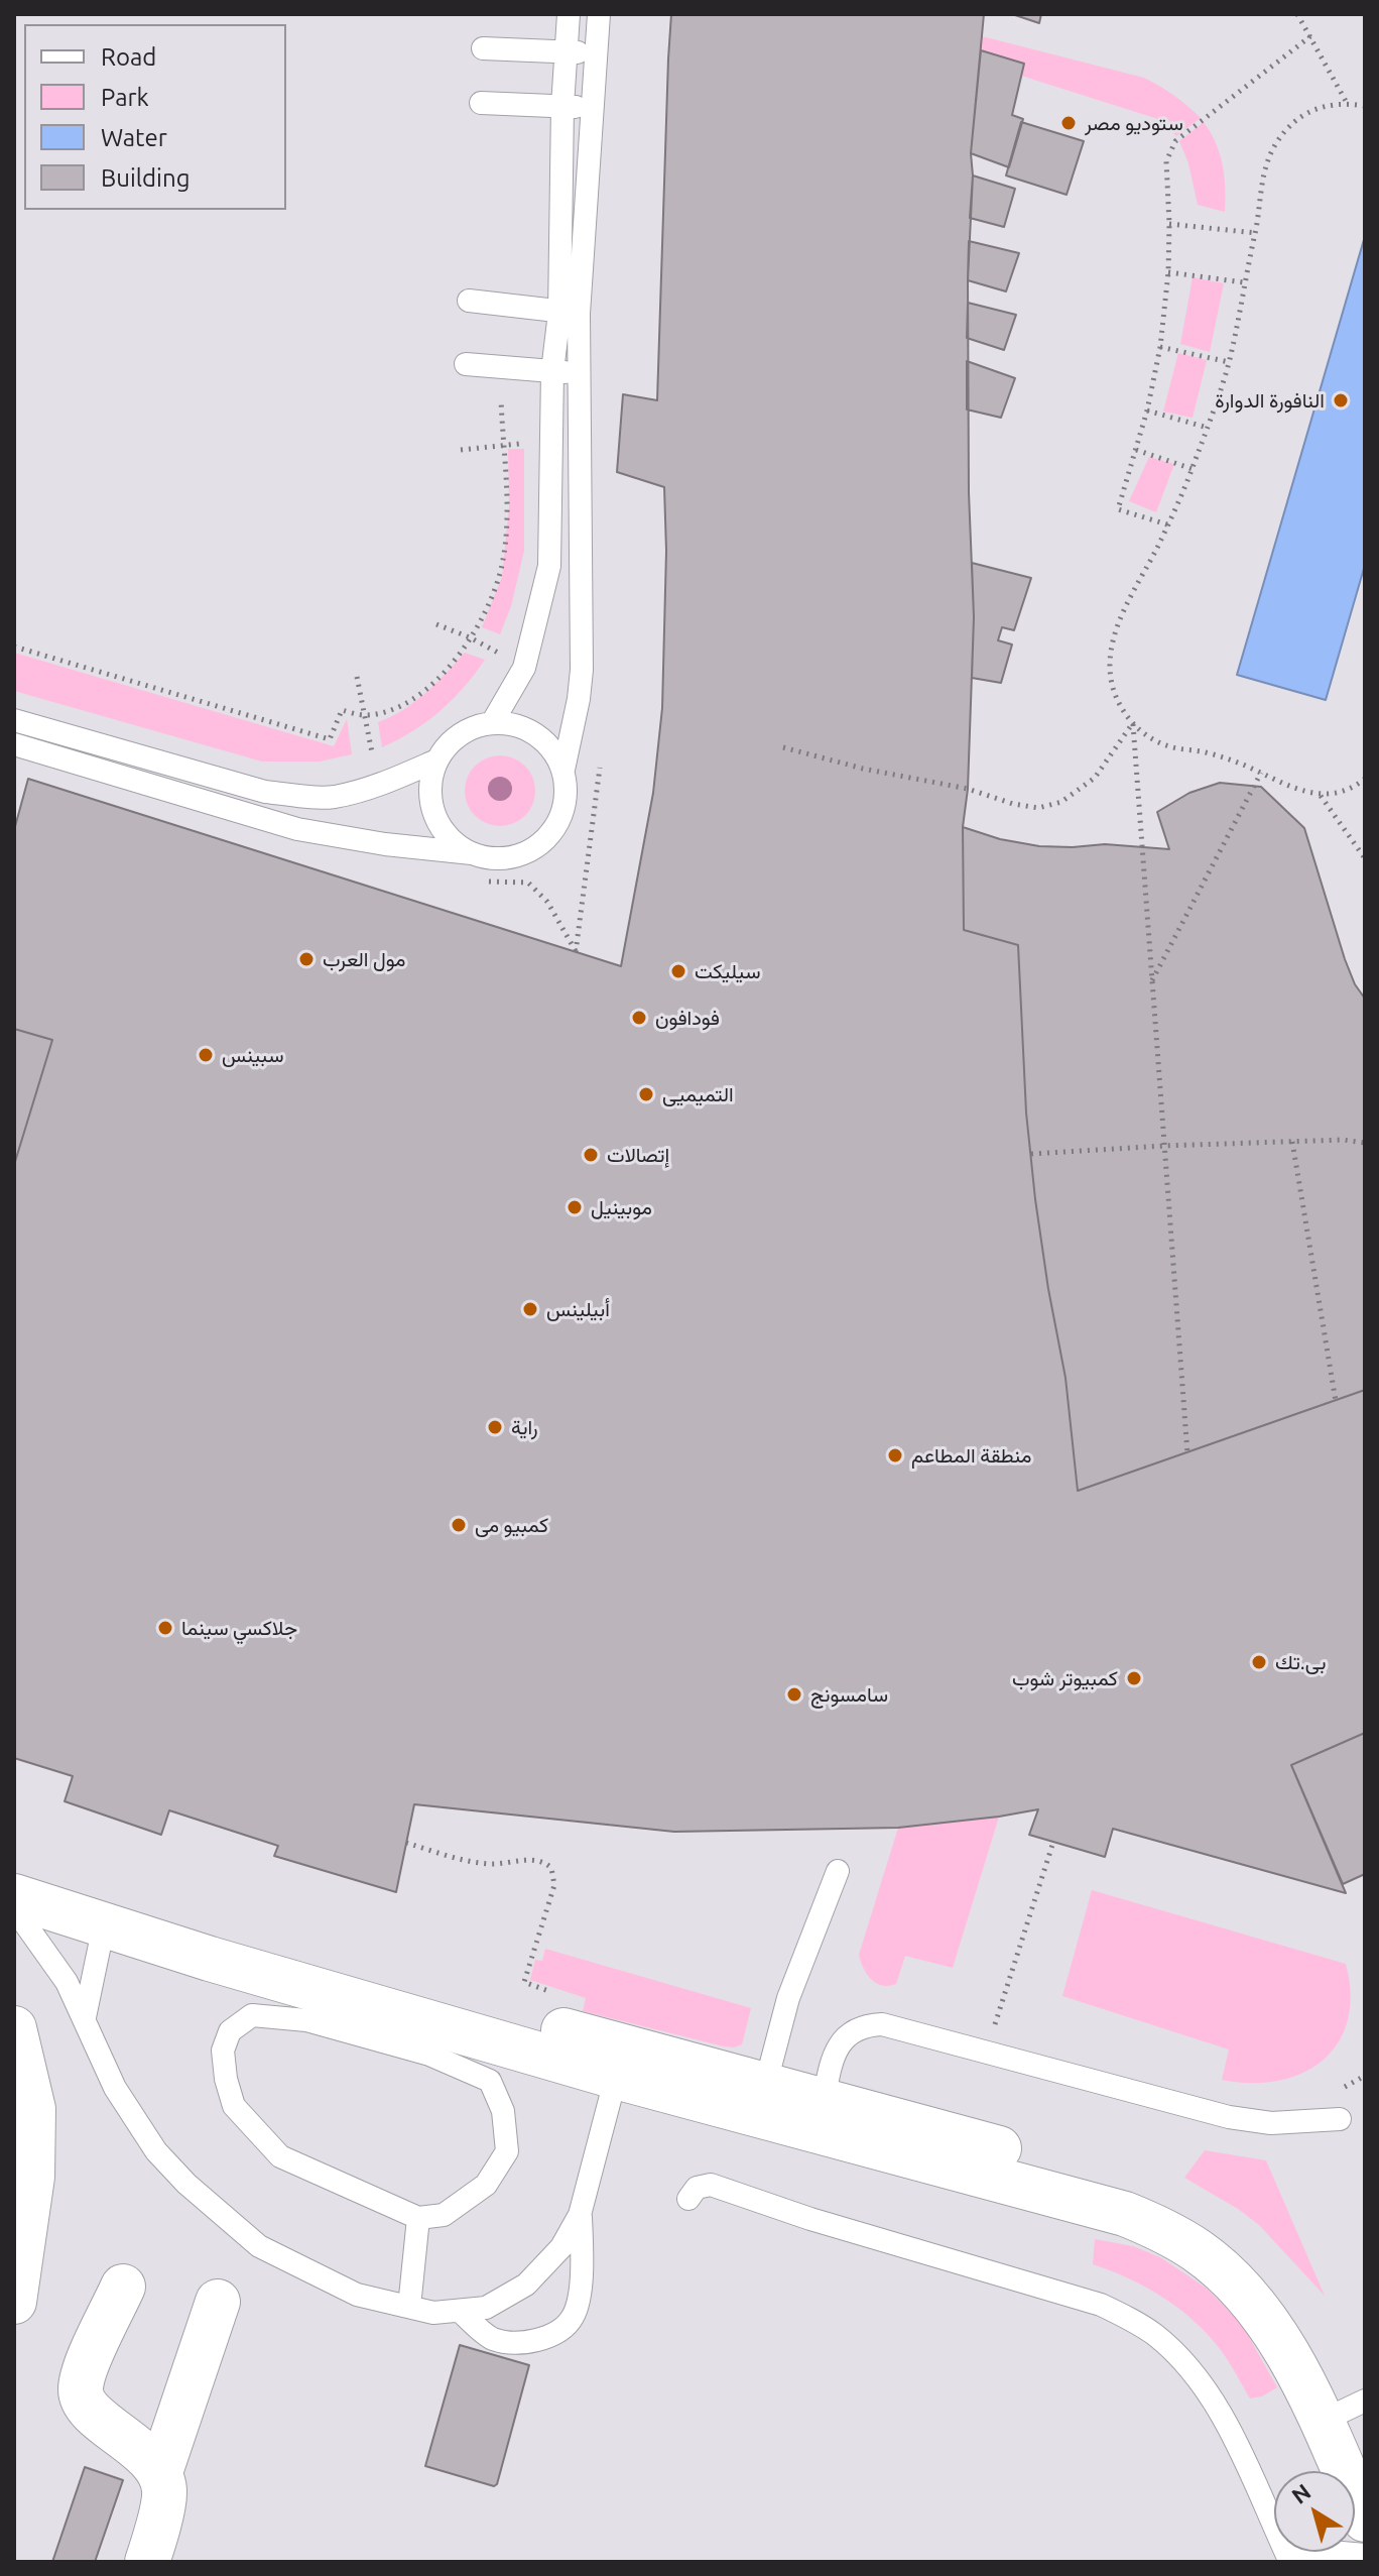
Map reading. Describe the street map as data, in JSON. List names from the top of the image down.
{
  "places": [
    "ستوديو مصر",
    "النافورة الدوارة",
    "مول العرب",
    "سيليكت",
    "فودافون",
    "سبينس",
    "التميميى",
    "إتصالات",
    "موبينيل",
    "أبيلينس",
    "راية",
    "منطقة المطاعم",
    "كمبيو مى",
    "جلاكسي سينما",
    "بى.تك",
    "كمبيوتر شوب",
    "سامسونج"
  ],
  "legend": [
    "Road",
    "Park",
    "Water",
    "Building"
  ],
  "north": "top left"
}
